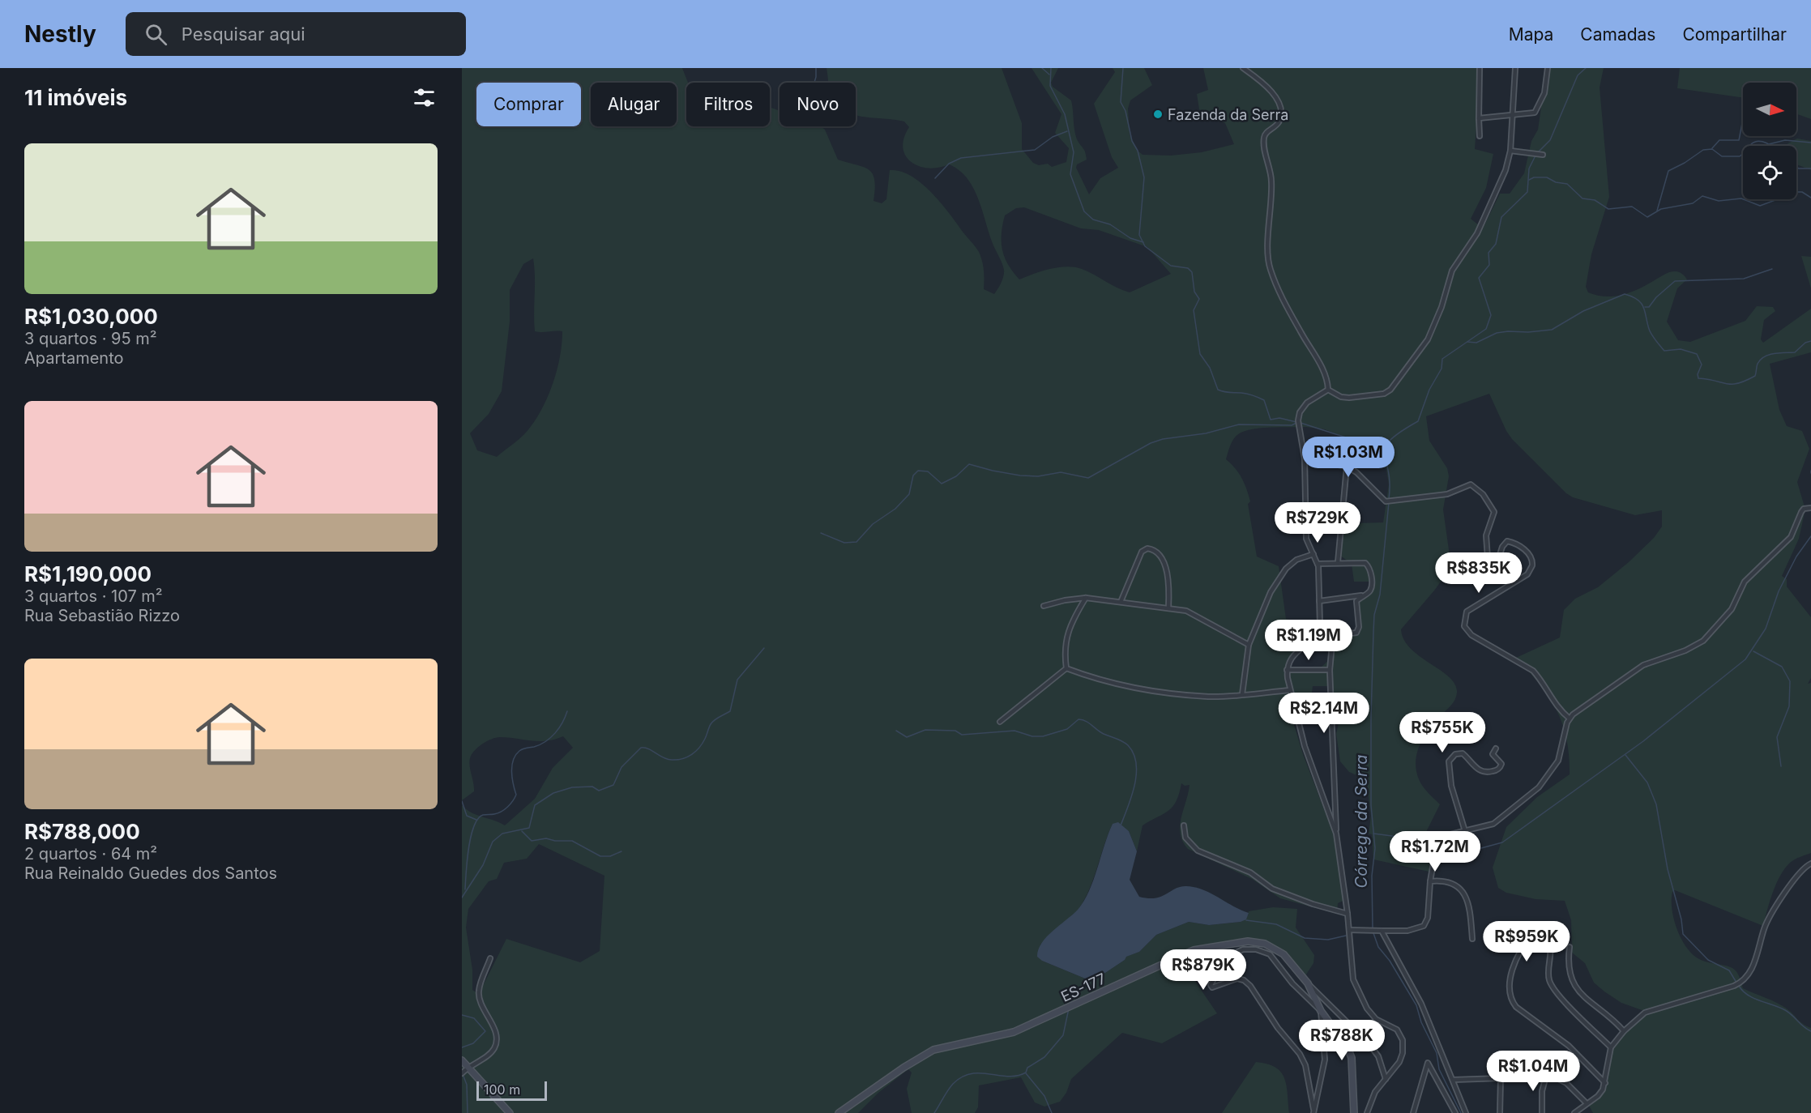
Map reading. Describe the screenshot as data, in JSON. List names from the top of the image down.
{
  "streets": {
    "main road": ["ES-177"]
  },
  "water": ["Córrego da Serra"],
  "places": ["Fazenda da Serra"],
  "scale_bar": "100 m",
  "north": "right",
  "page": {
    "header": "Nestly",
    "search": "Pesquisar aqui",
    "nav": ["Mapa", "Camadas", "Compartilhar"],
    "heading": "11 imóveis",
    "chip": [
      "Comprar",
      "Alugar",
      "Filtros",
      "Novo"
    ],
    "list": [
      {
        "name": "R$1,030,000",
        "note": "3 quartos · 95 m² · Apartamento"
      },
      {
        "name": "R$1,190,000",
        "note": "3 quartos · 107 m² · Rua Sebastião Rizzo"
      },
      {
        "name": "R$788,000",
        "note": "2 quartos · 64 m² · Rua Reinaldo Guedes dos Santos"
      }
    ],
    "price": [
      "R$1.03M",
      "R$729K",
      "R$835K",
      "R$1.19M",
      "R$2.14M",
      "R$755K",
      "R$1.72M",
      "R$959K",
      "R$879K",
      "R$788K",
      "R$1.04M"
    ],
    "scale": "100 m"
  }
}
